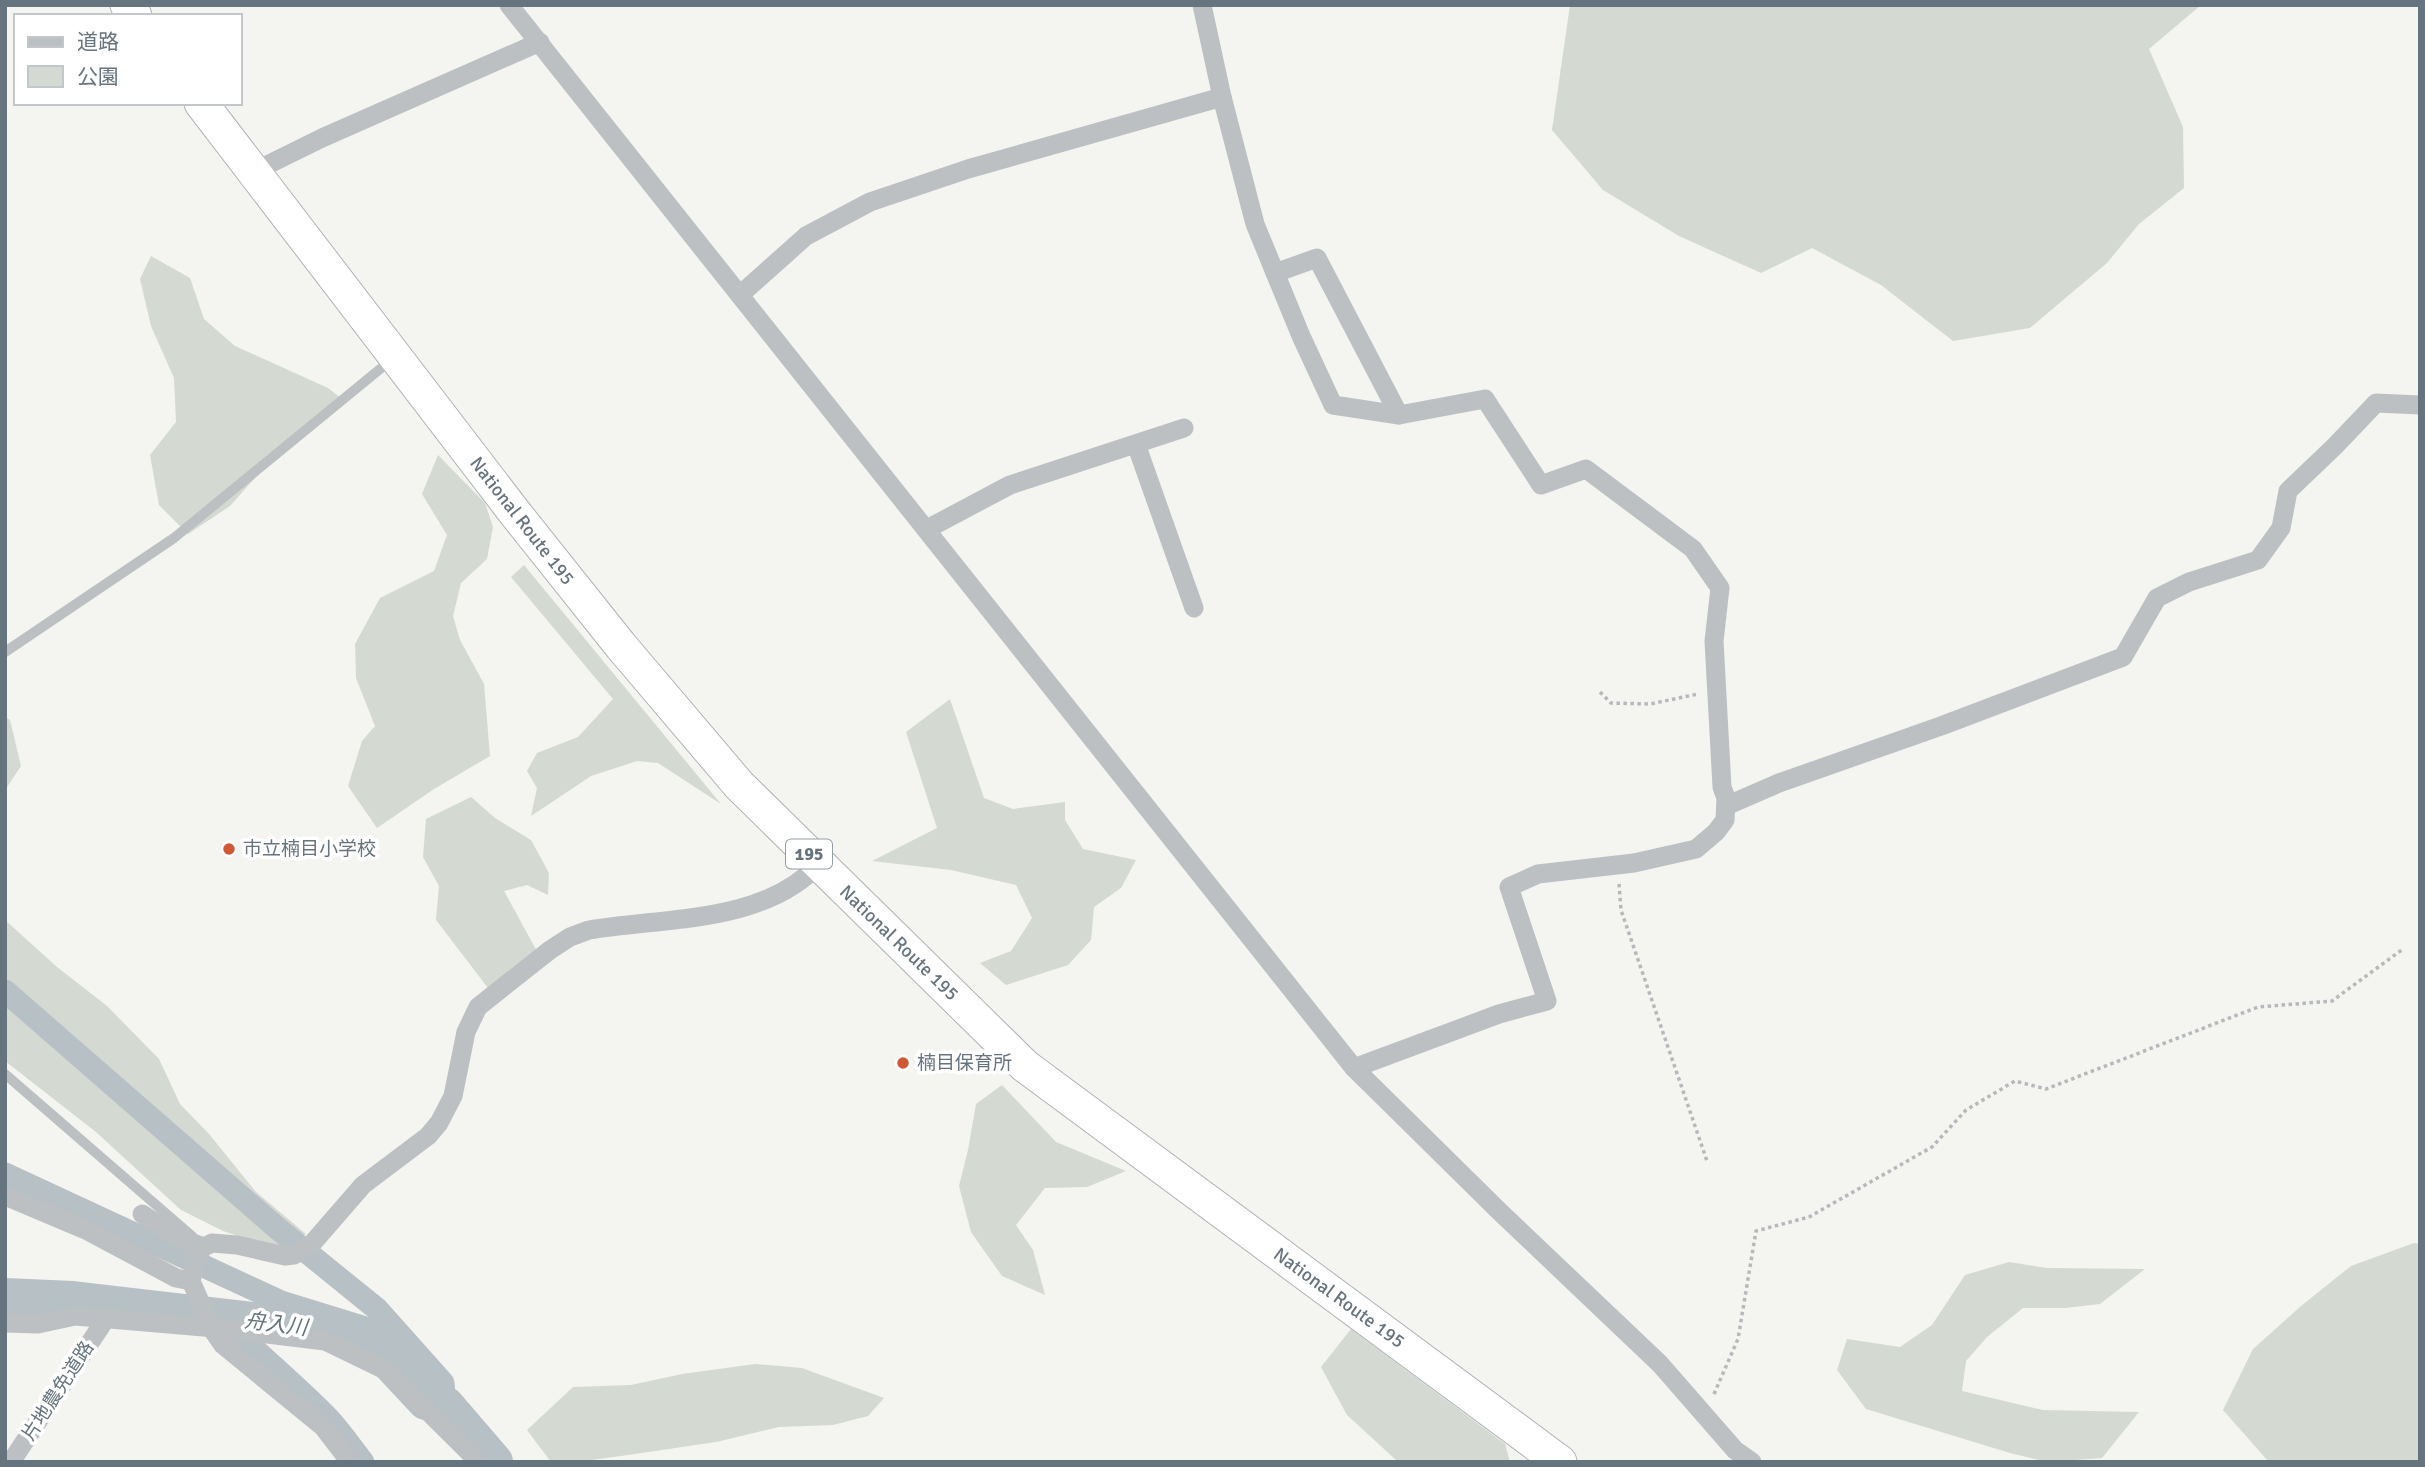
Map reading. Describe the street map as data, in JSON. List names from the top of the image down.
{
  "streets": {
    "highway": ["National Route 195", "195"],
    "street": ["片地農免道路"]
  },
  "water": ["舟入川"],
  "places": ["市立楠目小学校", "楠目保育所"],
  "legend": ["道路", "公園"]
}
